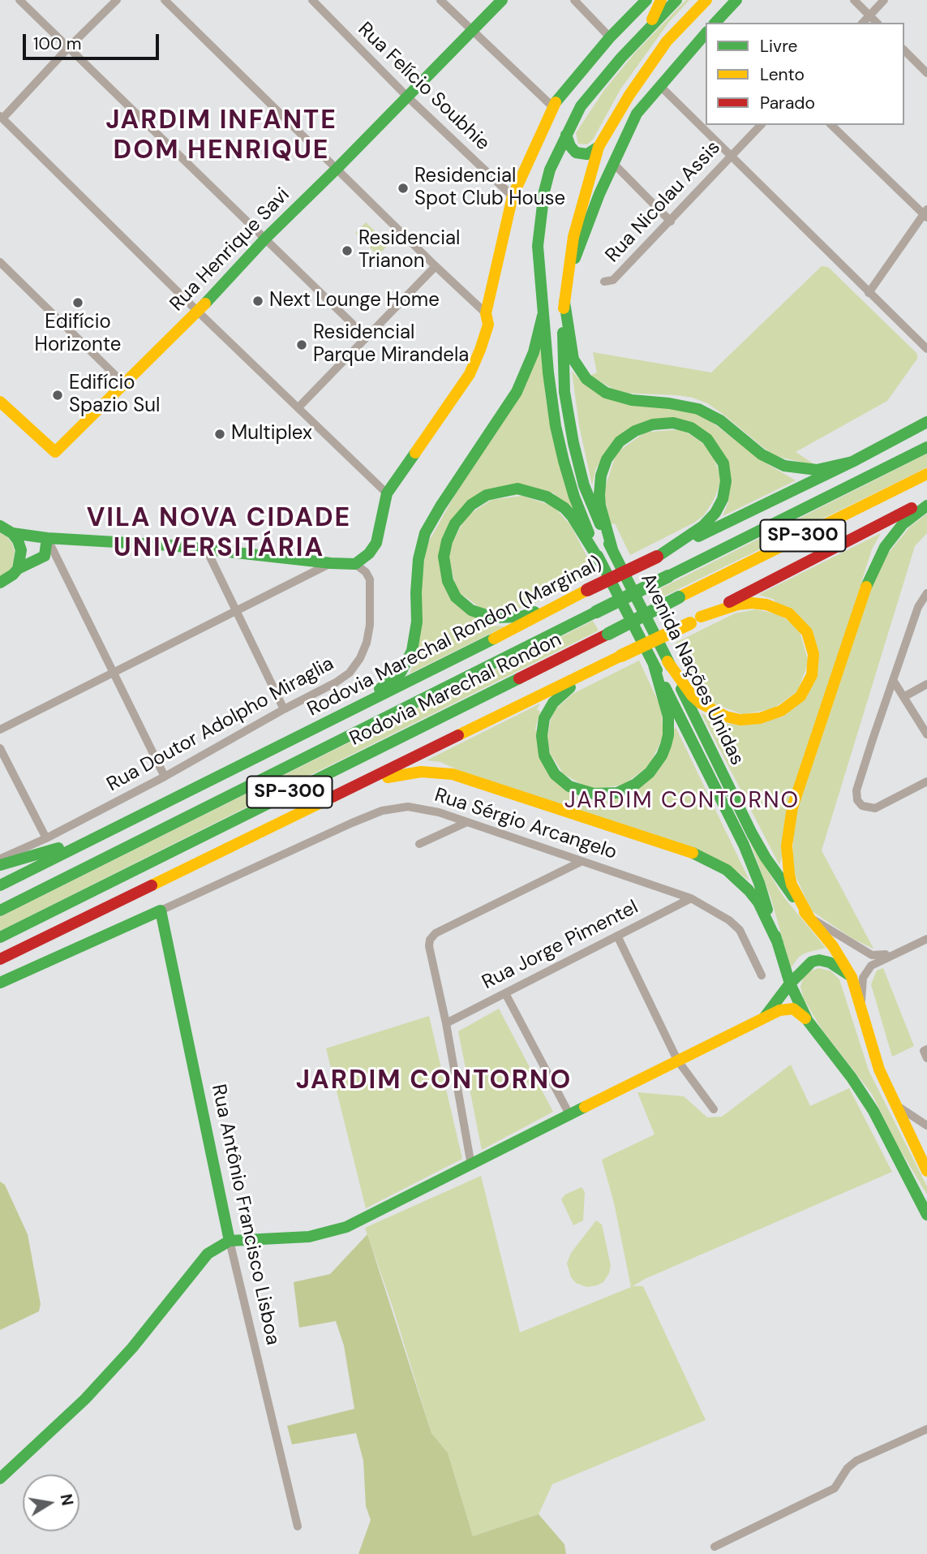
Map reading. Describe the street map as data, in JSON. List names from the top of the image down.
{
  "streets": {
    "main road": [
      "Rua Henrique Savi",
      "SP-300",
      "Rodovia Marechal Rondon (Marginal)",
      "Avenida Nações Unidas",
      "Rodovia Marechal Rondon",
      "Rua Sérgio Arcangelo",
      "Rua Antônio Francisco Lisboa"
    ],
    "street": [
      "Rua Felício Soubhie",
      "Rua Nicolau Assis",
      "Rua Doutor Adolpho Miraglia",
      "Rua Jorge Pimentel"
    ]
  },
  "crossings": [
    ["Rua Felício Soubhie", "Rua Henrique Savi"],
    ["Rua Sérgio Arcangelo", "Rua Jorge Pimentel"],
    ["Rua Sérgio Arcangelo", "Rua Antônio Francisco Lisboa"]
  ],
  "districts": [
    "JARDIM INFANTE DOM HENRIQUE",
    "VILA NOVA CIDADE UNIVERSITÁRIA",
    "JARDIM CONTORNO",
    "JARDIM CONTORNO"
  ],
  "places": [
    "Residencial Spot Club House",
    "Residencial Trianon",
    "Next Lounge Home",
    "Edifício Horizonte",
    "Residencial Parque Mirandela",
    "Edifício Spazio Sul",
    "Multiplex"
  ],
  "legend": ["Livre", "Lento", "Parado"],
  "scale_bar": "100 m",
  "north": "right"
}
